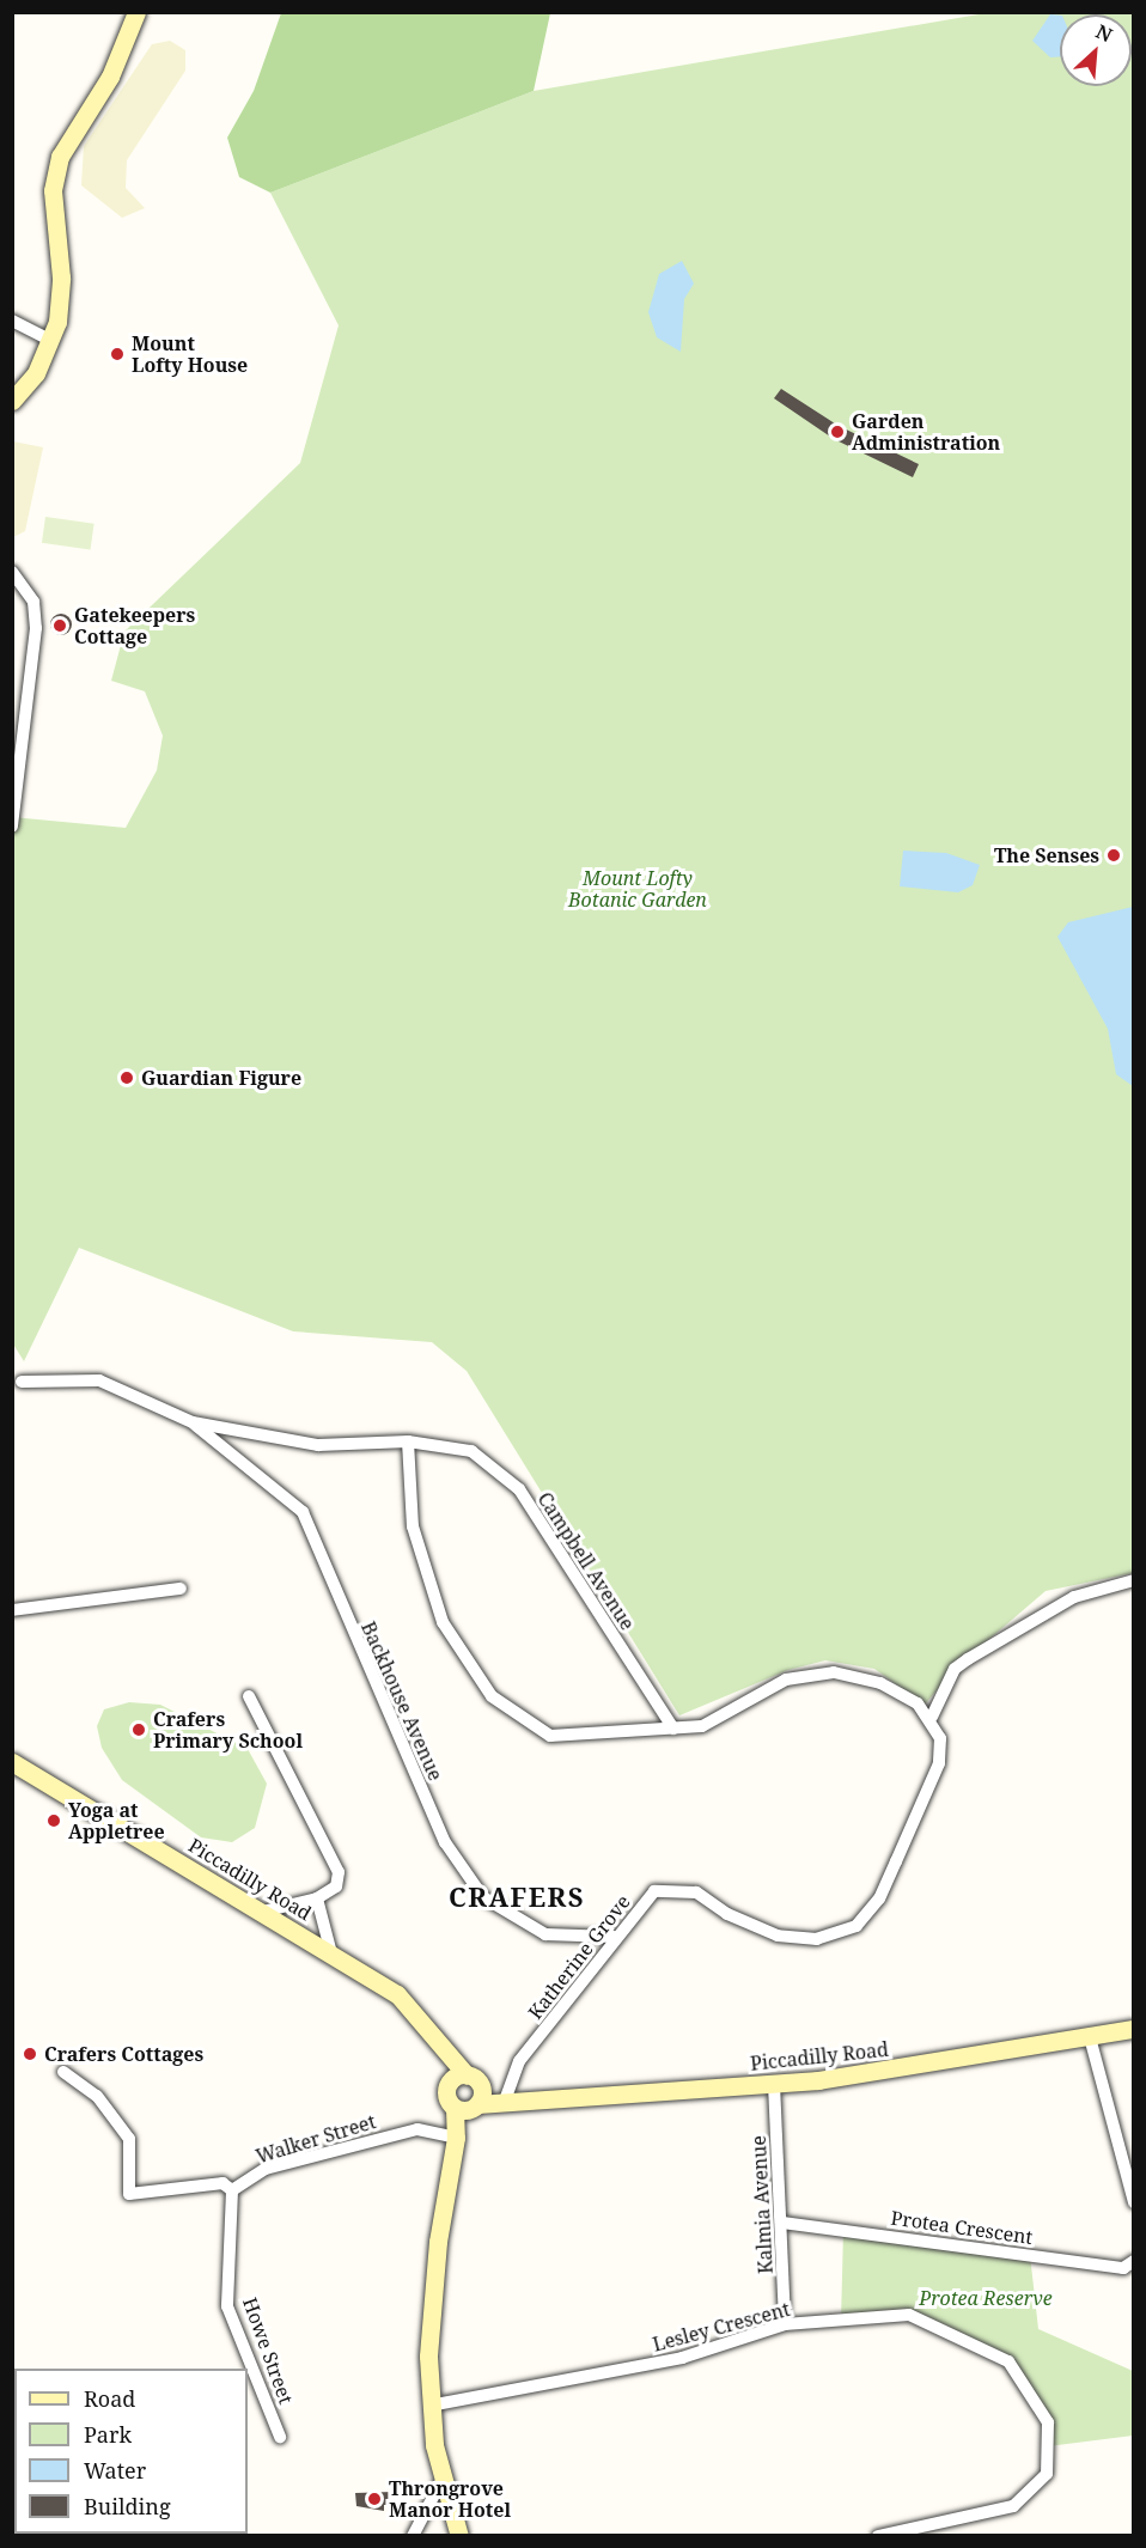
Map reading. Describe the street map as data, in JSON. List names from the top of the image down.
{
  "streets": {
    "main road": ["Piccadilly Road"],
    "street": [
      "Campbell Avenue",
      "Backhouse Avenue",
      "Katherine Grove",
      "Walker Street",
      "Kalmia Avenue",
      "Protea Crescent",
      "Lesley Crescent",
      "Howe Street"
    ]
  },
  "crossings": [
    ["Campbell Avenue", "Backhouse Avenue"],
    ["Backhouse Avenue", "Katherine Grove"],
    ["Piccadilly Road", "Katherine Grove"],
    ["Piccadilly Road", "Kalmia Avenue"],
    ["Walker Street", "Howe Street"],
    ["Kalmia Avenue", "Protea Crescent"],
    ["Kalmia Avenue", "Lesley Crescent"]
  ],
  "districts": ["CRAFERS"],
  "parks": ["Mount Lofty Botanic Garden", "Protea Reserve"],
  "places": [
    "Mount Lofty House",
    "Garden Administration",
    "Gatekeepers Cottage",
    "The Senses",
    "Guardian Figure",
    "Crafers Primary School",
    "Yoga at Appletree",
    "Crafers Cottages",
    "Throngrove Manor Hotel"
  ],
  "legend": [
    "Road",
    "Park",
    "Water",
    "Building"
  ],
  "north": "top right"
}
